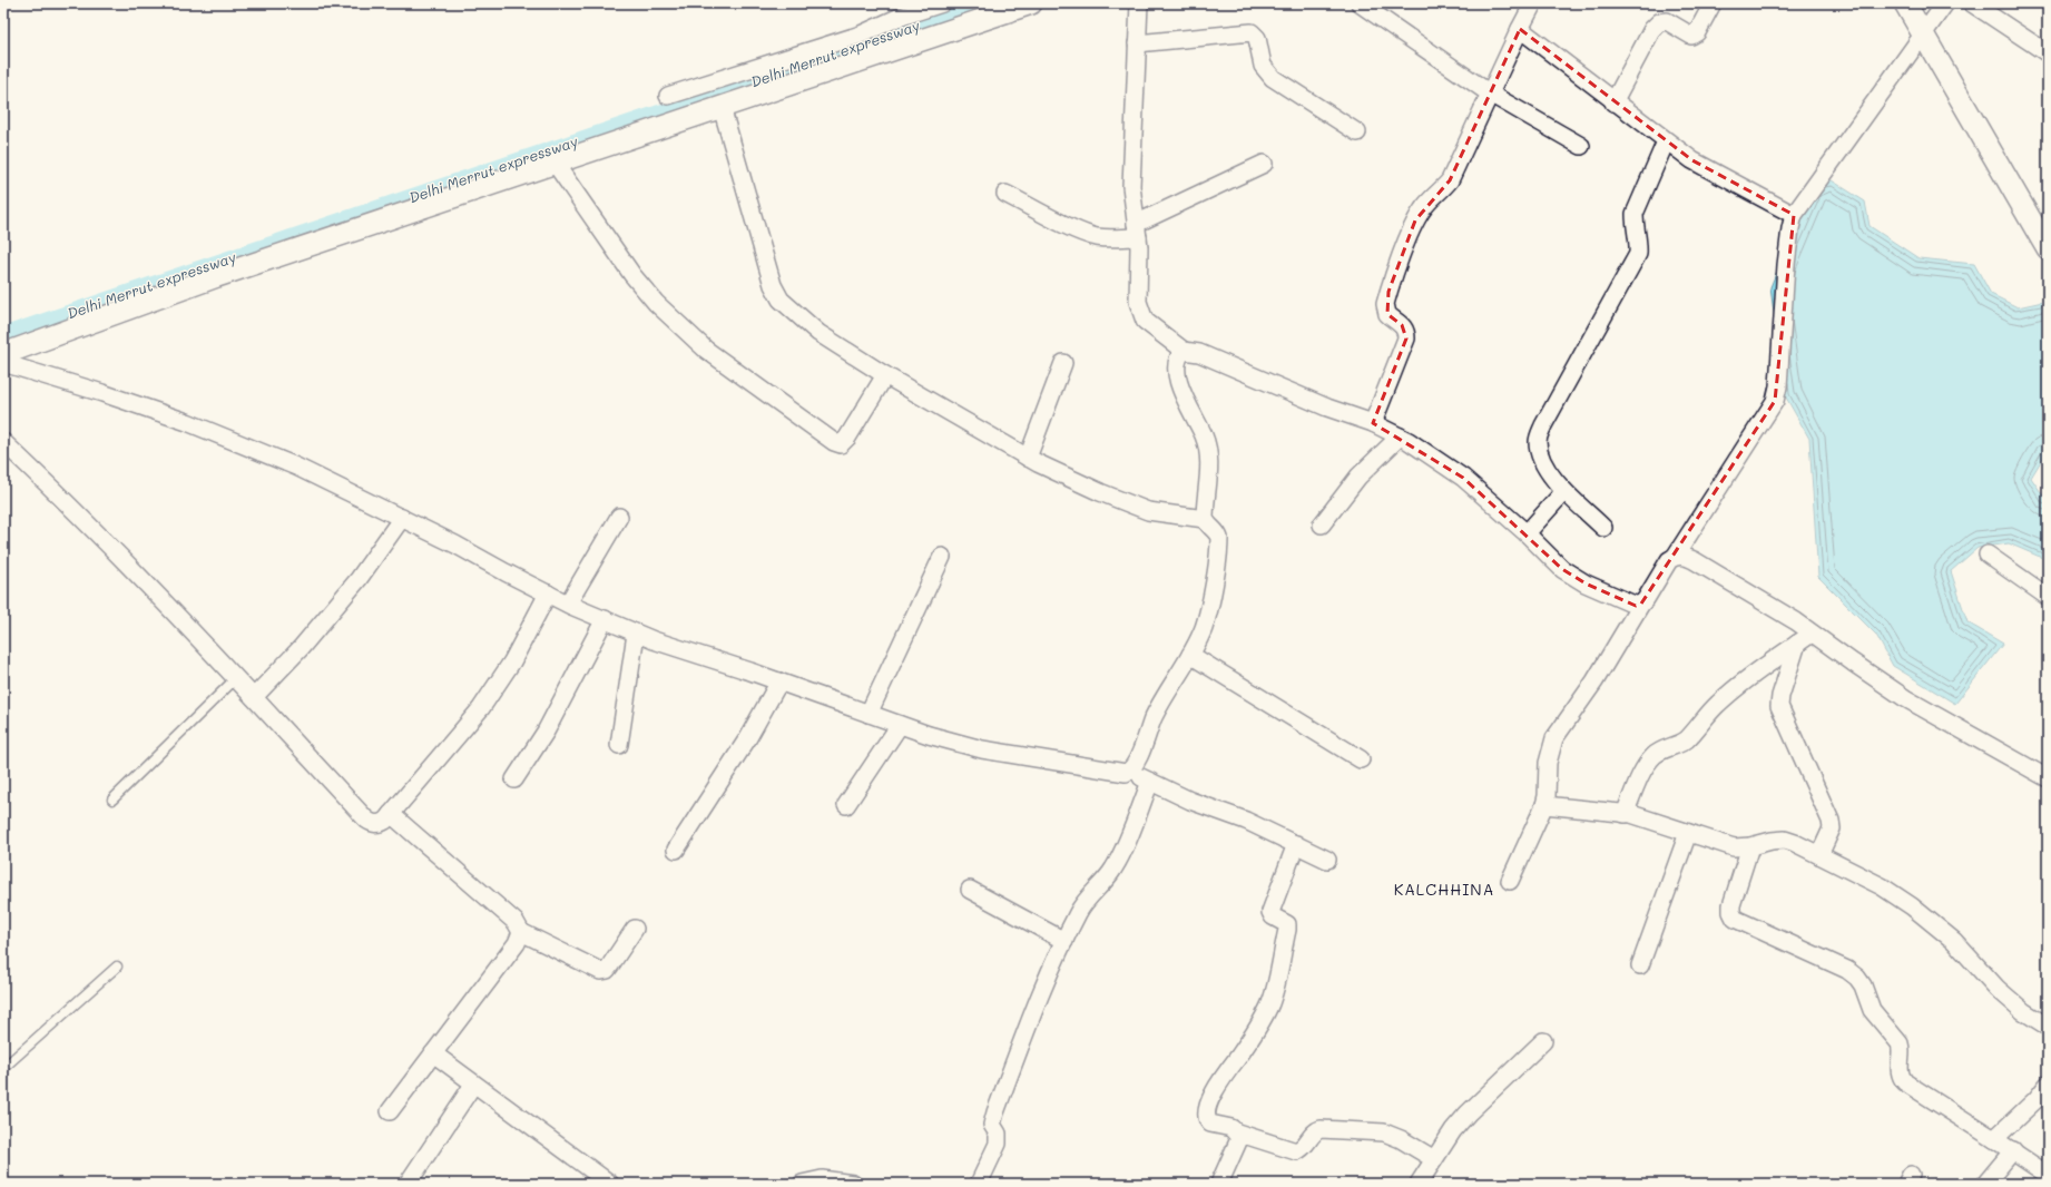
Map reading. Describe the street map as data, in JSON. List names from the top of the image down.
{
  "districts": ["KALCHHINA"],
  "water": ["Delhi Merrut expressway"]
}
